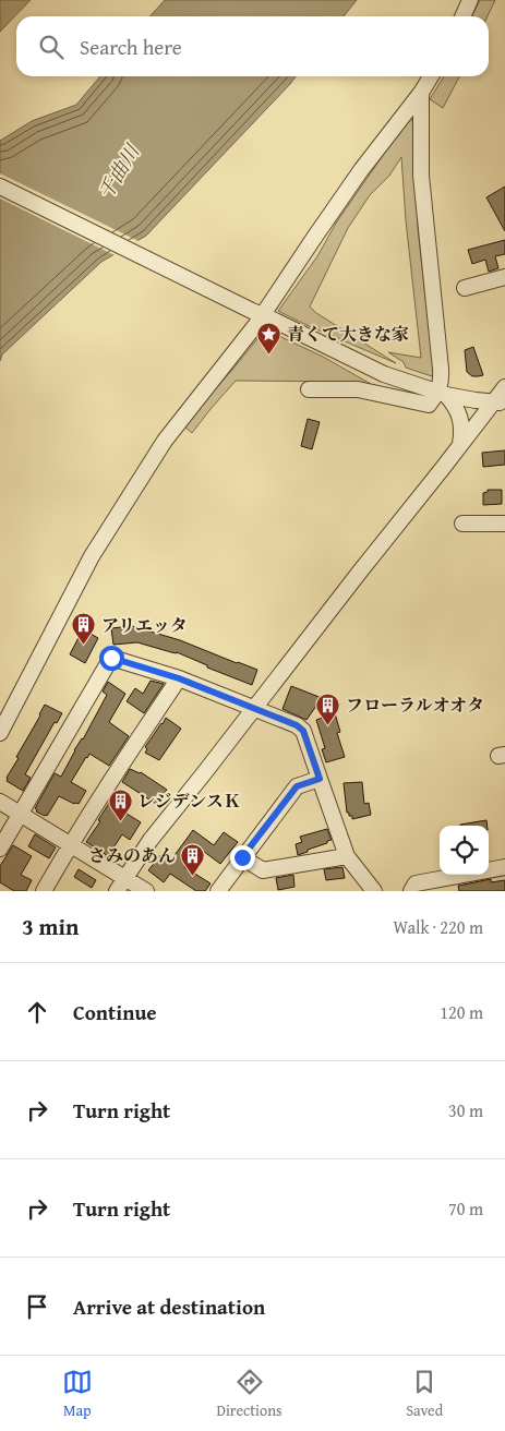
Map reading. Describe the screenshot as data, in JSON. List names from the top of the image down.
{
  "water": ["千曲川"],
  "places": {
    "place": ["青くて大きな家"],
    "building": [
      "アリエッタ",
      "フローラルオオタ",
      "レジデンスＫ",
      "さみのあん"
    ]
  },
  "page": {
    "search": "Search here",
    "heading": ["3 min", "Walk · 220 m"],
    "list": [
      ["Continue", "120 m"],
      ["Turn right", "30 m"],
      ["Turn right", "70 m"],
      "Arrive at destination"
    ],
    "nav": ["Map", "Directions", "Saved"]
  }
}
